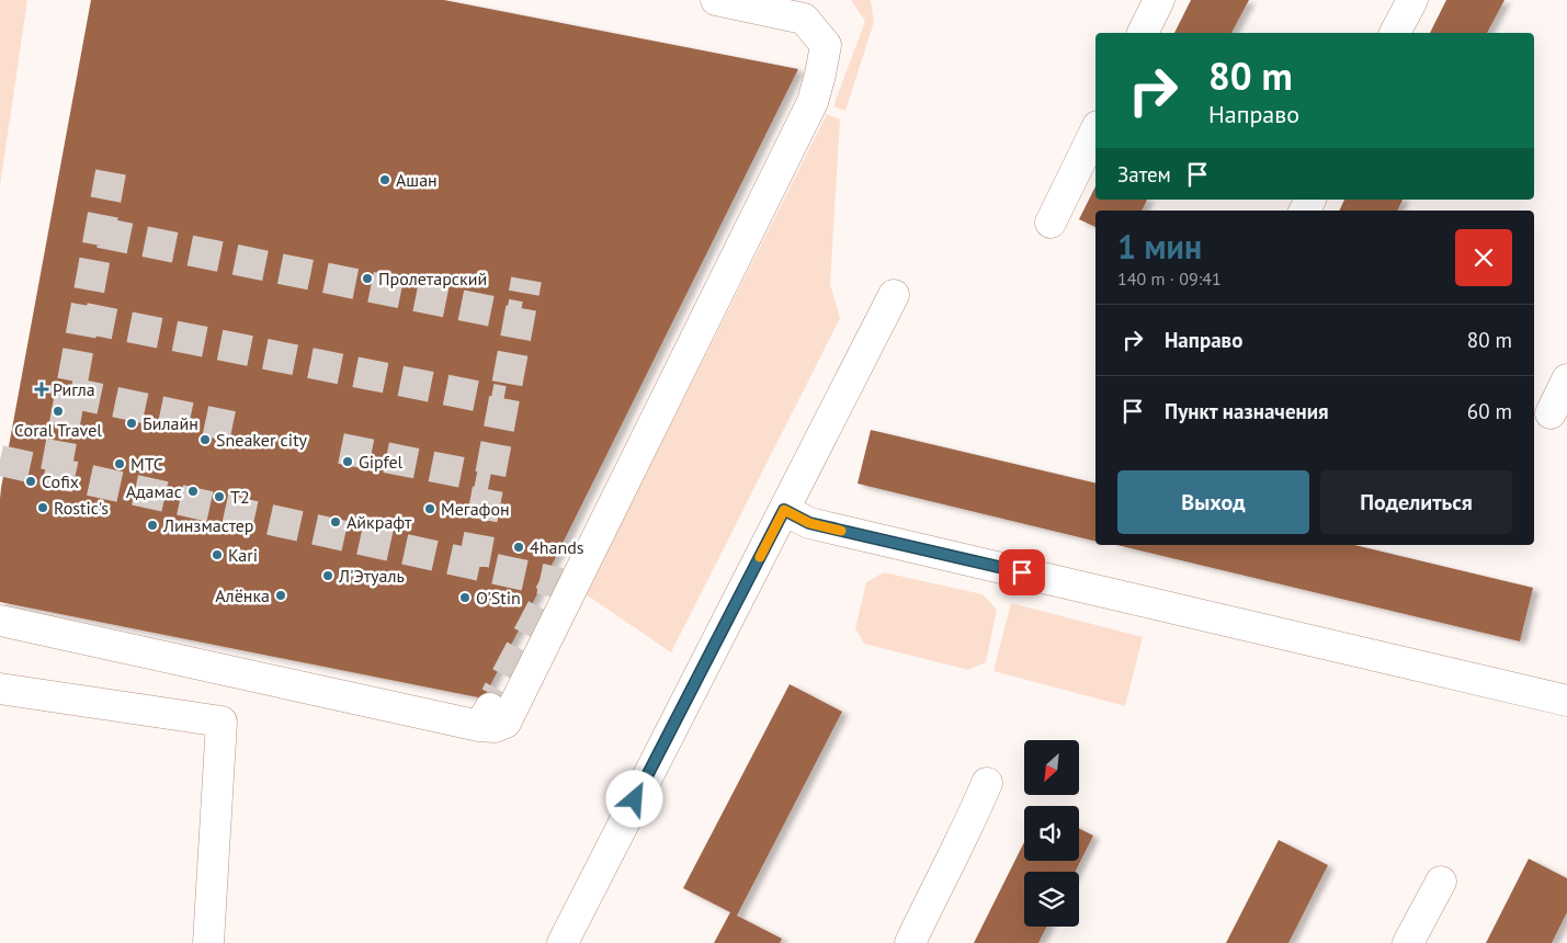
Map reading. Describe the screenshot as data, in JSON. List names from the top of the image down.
{
  "places": {
    "other": [
      "Ашан",
      "Пролетарский",
      "Coral Travel",
      "Билайн",
      "Sneaker city",
      "Gipfel",
      "МТС",
      "Cofix",
      "Адамас",
      "T2",
      "Rostic's",
      "Мегафон",
      "Айкрафт",
      "Линзмастер",
      "4hands",
      "Kari",
      "Л'Этуаль",
      "Алёнка",
      "O'Stin"
    ],
    "health": ["Ригла"]
  },
  "north": "bottom left",
  "page": {
    "turn": ["80 m", "Направо"],
    "then": "Затем",
    "heading": ["1 мин", "140 m · 09:41"],
    "list": [
      {
        "name": "Направо",
        "value": "80 m"
      },
      {
        "name": "Пункт назначения",
        "value": "60 m"
      }
    ],
    "buttons": ["Выход", "Поделиться"]
  }
}
